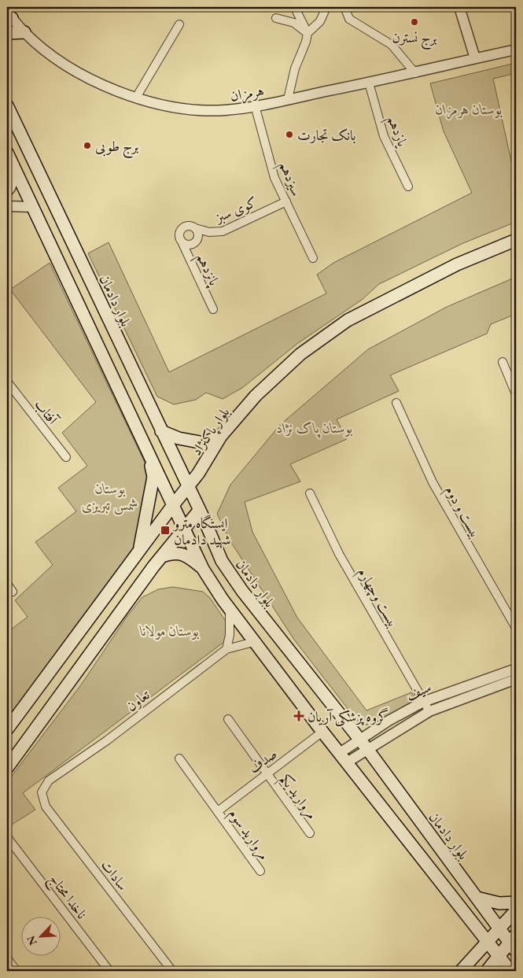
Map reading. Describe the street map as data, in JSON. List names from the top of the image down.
{
  "streets": {
    "main road": ["بلوار دادمان", "بلوار پاکنژاد"],
    "street": [
      "هرمزان",
      "یازدهم",
      "سیزدهم",
      "کوی سبز",
      "پانزدهم",
      "آفتاب",
      "بیست و دوم",
      "بیست وچهارم",
      "سیف",
      "تعاون",
      "صدف",
      "مروارید یکم",
      "مروارید سوم",
      "سادات",
      "ناخدا محتاج"
    ]
  },
  "crossings": [
    ["هرمزان", "یازدهم"],
    ["هرمزان", "سیزدهم"],
    ["سیزدهم", "کوی سبز"],
    ["کوی سبز", "پانزدهم"],
    ["بلوار دادمان", "بلوار پاکنژاد"],
    ["بلوار دادمان", "سیف"],
    ["بیست وچهارم", "سیف"],
    ["تعاون", "سادات"],
    ["صدف", "مروارید یکم"],
    ["صدف", "مروارید سوم"]
  ],
  "parks": [
    "بوستان هرمزان",
    "بوستان پاک نژاد",
    "بوستان شمس تبریزی",
    "بوستان مولانا"
  ],
  "places": {
    "other": ["برج نسترن", "بانک تجارت", "برج طوبی"],
    "transit": ["ایستگاه مترو شهید دادمان"],
    "health": ["گروه پزشکی آریان"]
  },
  "north": "bottom left"
}
